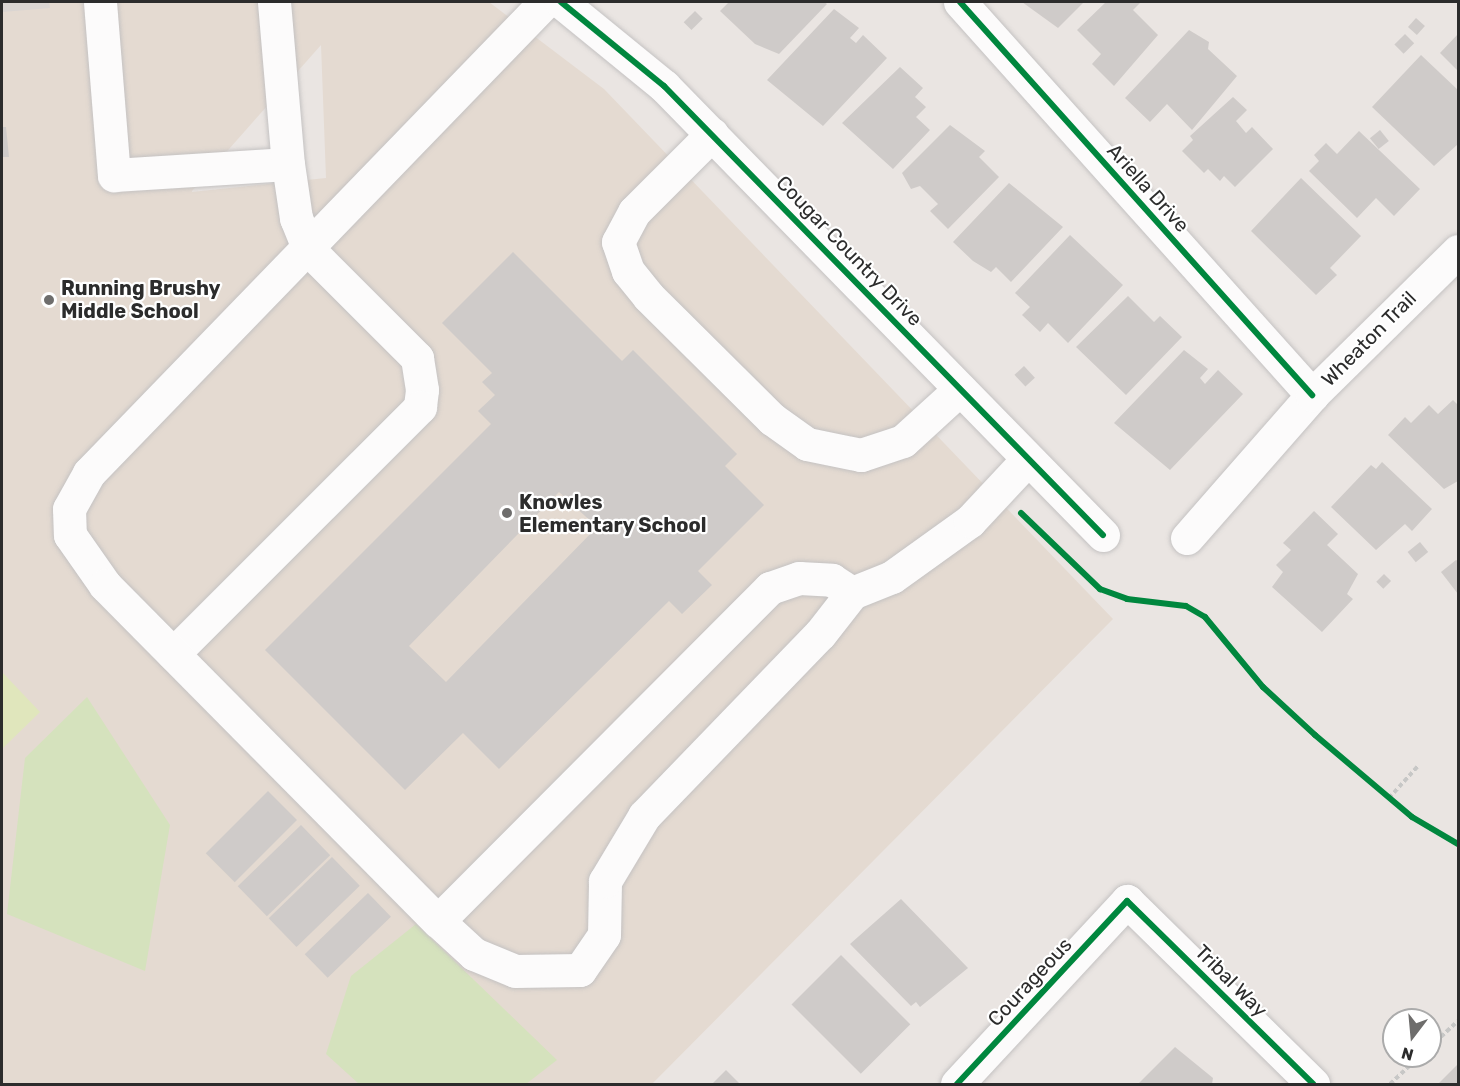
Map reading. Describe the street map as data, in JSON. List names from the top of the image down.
{
  "streets": {
    "street": [
      "Ariella Drive",
      "Cougar Country Drive",
      "Wheaton Trail",
      "Tribal Way",
      "Courageous"
    ]
  },
  "crossings": [
    ["Ariella Drive", "Wheaton Trail"],
    ["Tribal Way", "Courageous"]
  ],
  "places": ["Running Brushy Middle School", "Knowles Elementary School"],
  "north": "bottom"
}
